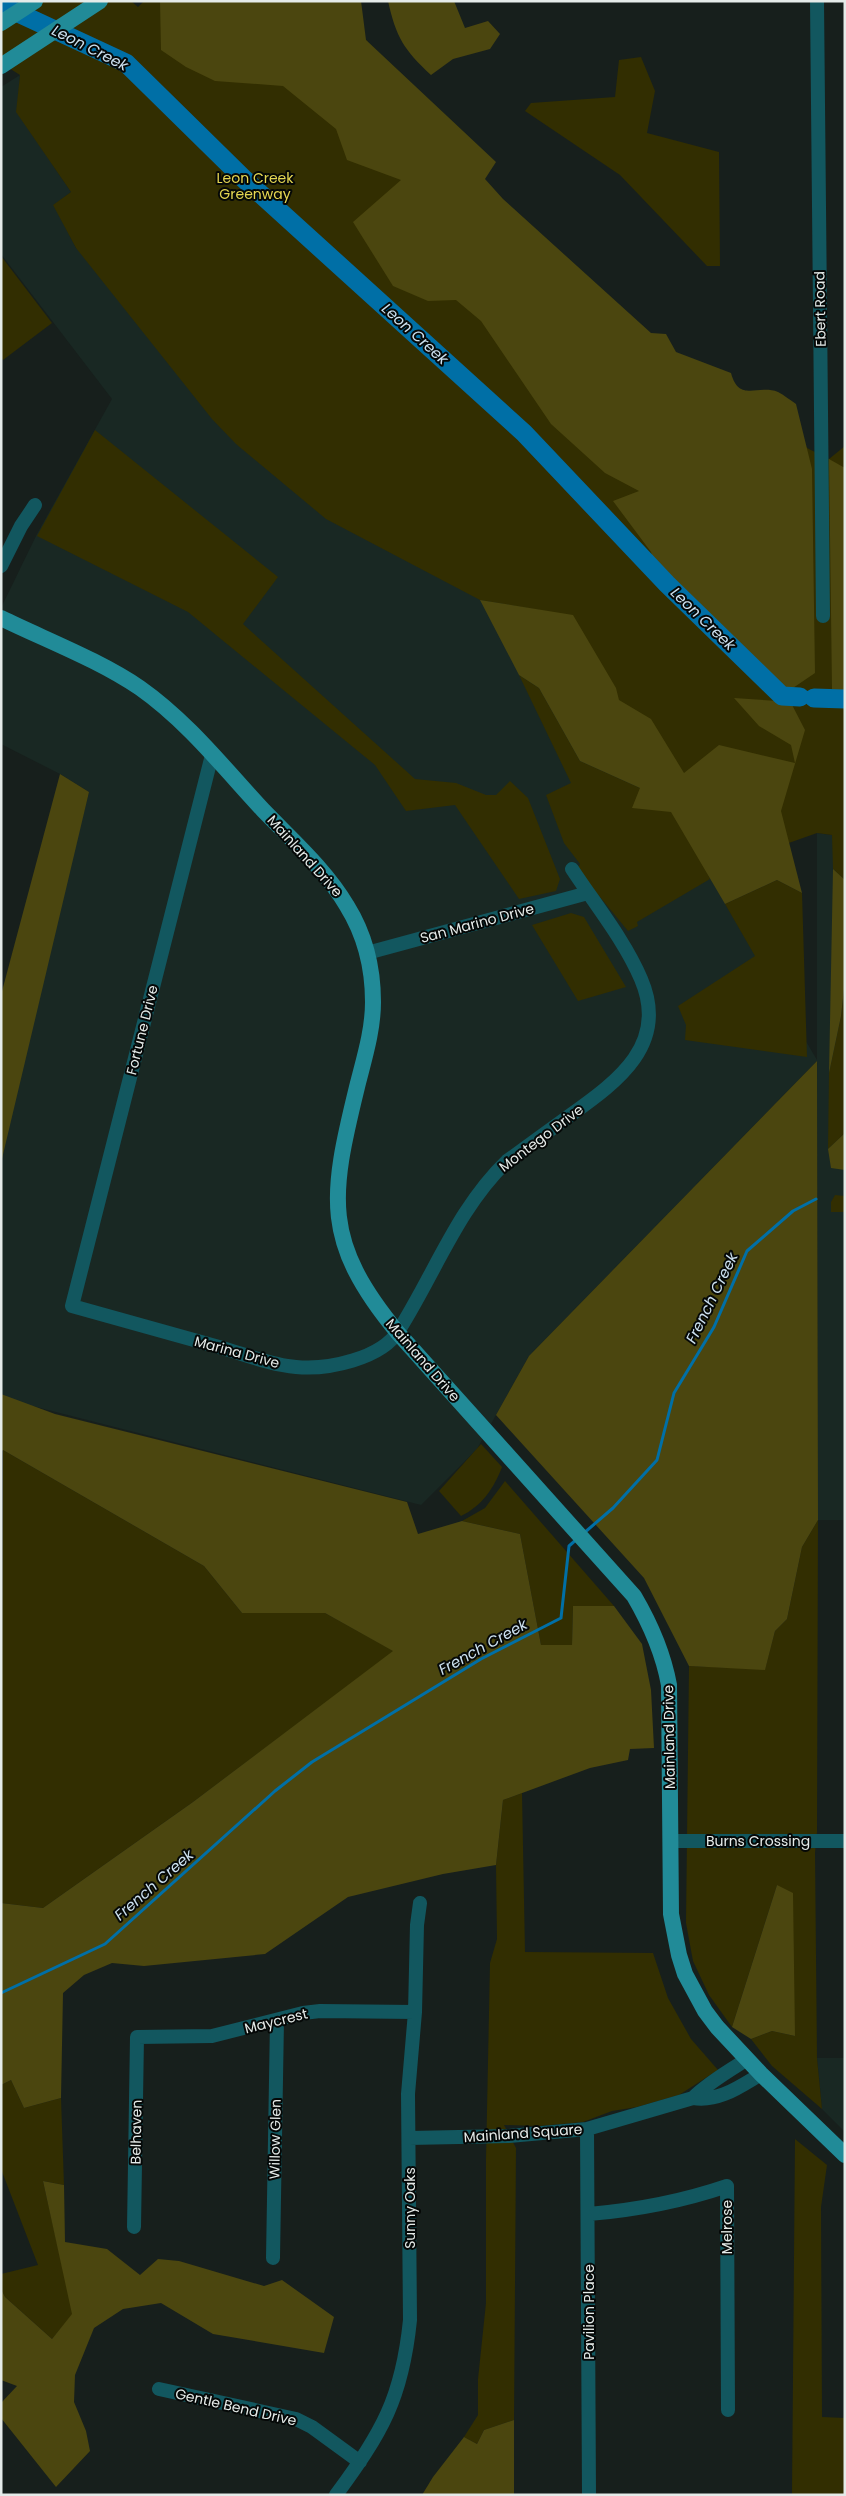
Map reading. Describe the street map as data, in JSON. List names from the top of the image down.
{
  "streets": {
    "main road": ["Mainland Drive"],
    "street": [
      "Ebert Road",
      "San Marino Drive",
      "Fortune Drive",
      "Montego Drive",
      "Marina Drive",
      "Burns Crossing",
      "Maycrest",
      "Belhaven",
      "Mainland Square",
      "Willow Glen",
      "Sunny Oaks",
      "Melrose",
      "Pavilion Place",
      "Gentle Bend Drive"
    ]
  },
  "crossings": [
    ["Mainland Drive", "San Marino Drive"],
    ["Mainland Drive", "Fortune Drive"],
    ["Mainland Drive", "Montego Drive"],
    ["Mainland Drive", "Marina Drive"],
    ["Mainland Drive", "Burns Crossing"],
    ["Mainland Drive", "Mainland Square"],
    ["San Marino Drive", "Montego Drive"],
    ["Fortune Drive", "Marina Drive"],
    ["Montego Drive", "Marina Drive"],
    ["Maycrest", "Belhaven"],
    ["Maycrest", "Willow Glen"],
    ["Maycrest", "Sunny Oaks"],
    ["Mainland Square", "Sunny Oaks"],
    ["Mainland Square", "Pavilion Place"],
    ["Sunny Oaks", "Gentle Bend Drive"],
    ["Melrose", "Pavilion Place"]
  ],
  "water": ["Leon Creek", "French Creek"],
  "parks": ["Leon Creek Greenway"]
}
